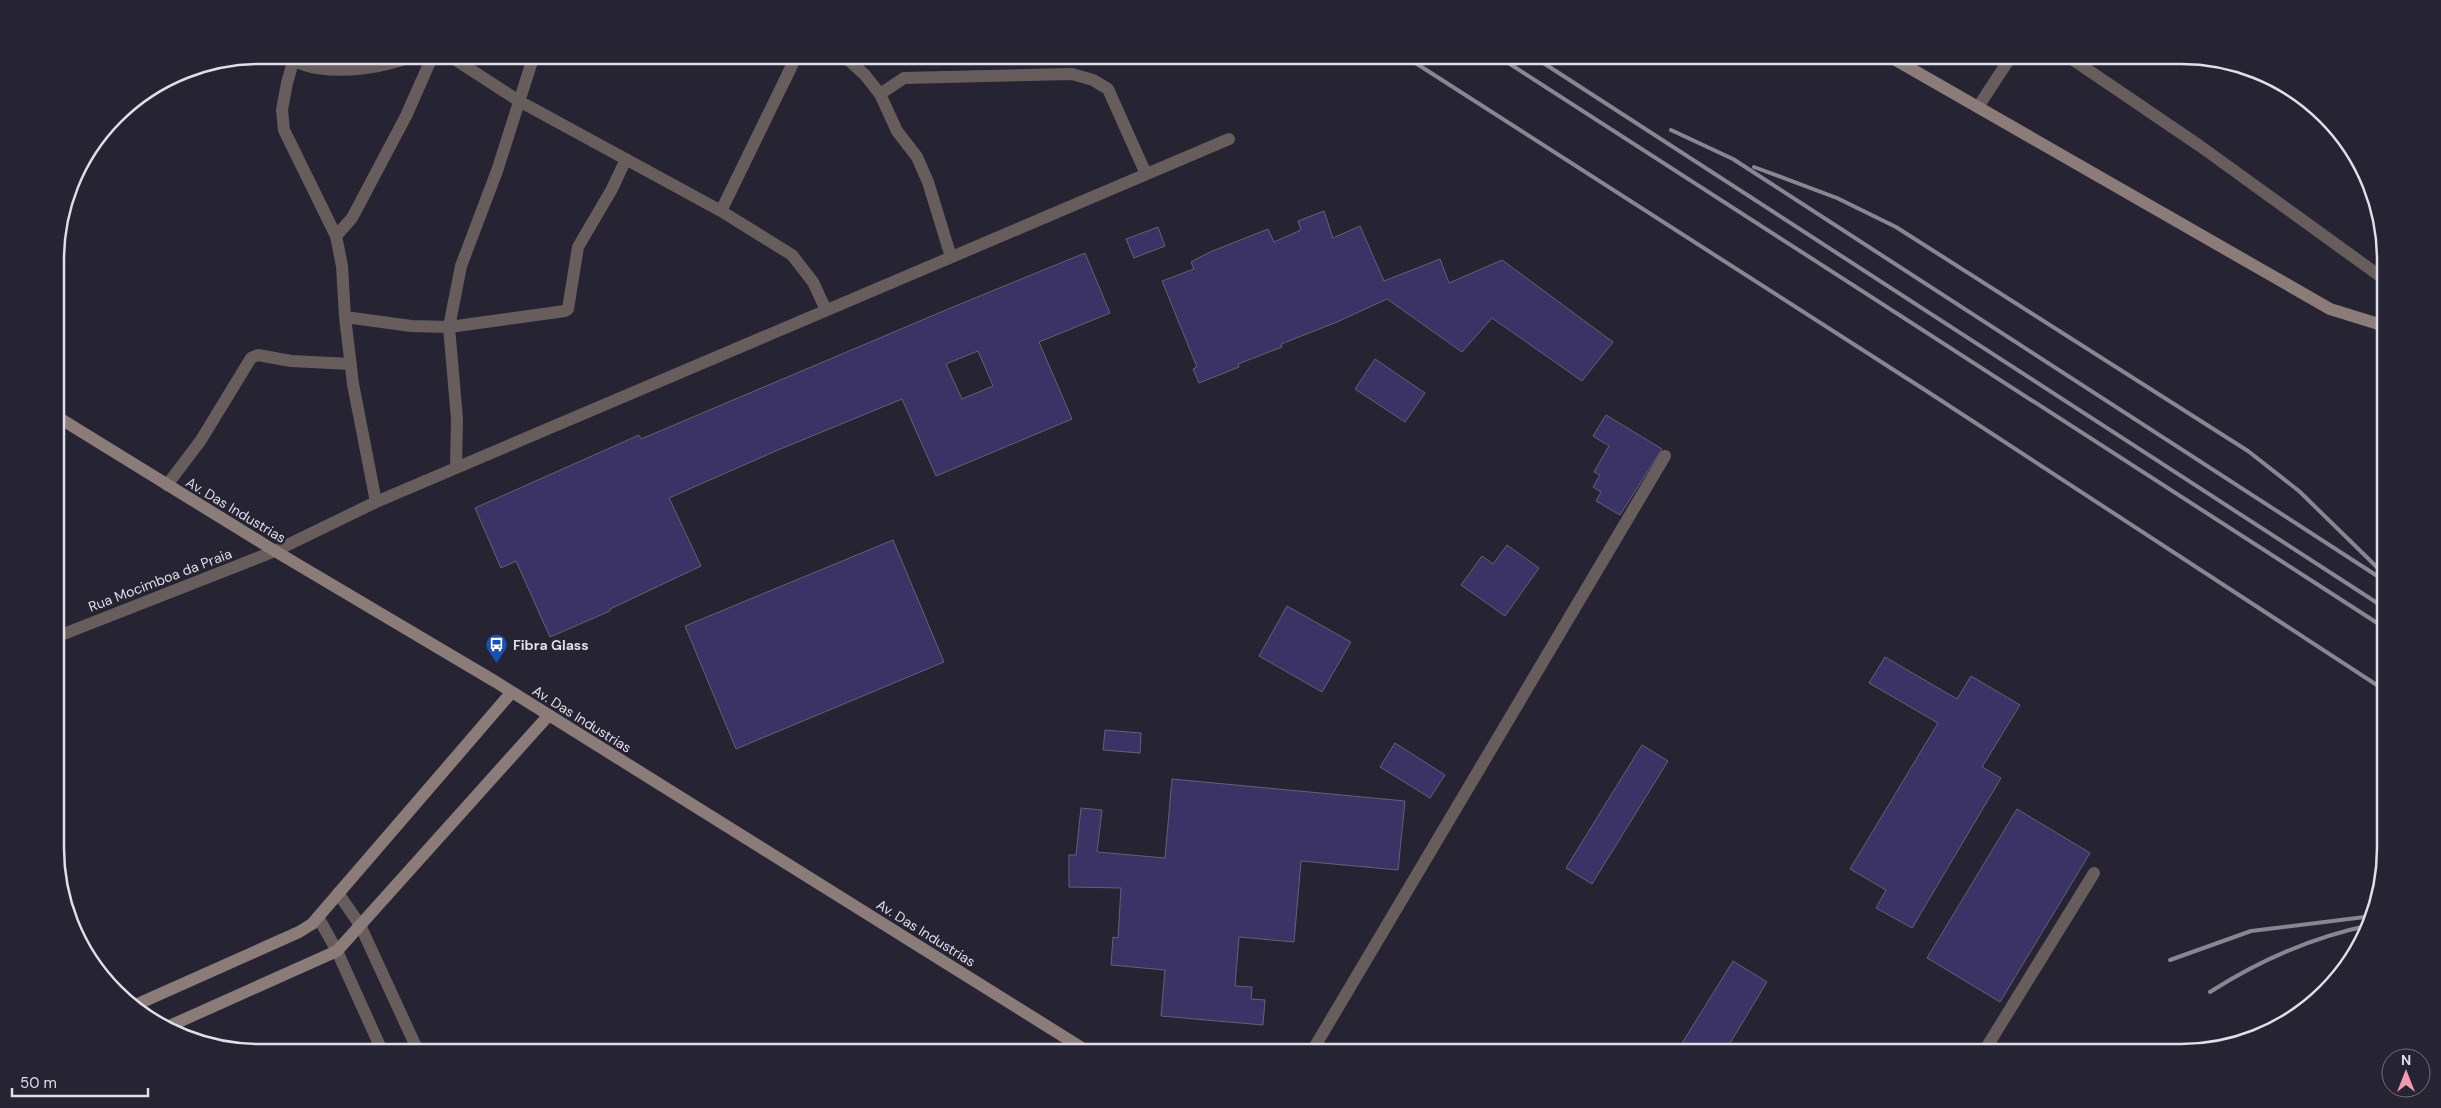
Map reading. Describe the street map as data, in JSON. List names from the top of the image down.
{
  "streets": {
    "street": ["Av. Das Industrias", "Rua Mocimboa da Praia"]
  },
  "crossings": [
    ["Av. Das Industrias", "Rua Mocimboa da Praia"]
  ],
  "places": {
    "bus stop": ["Fibra Glass"]
  },
  "scale_bar": "50 m",
  "north": "top"
}
